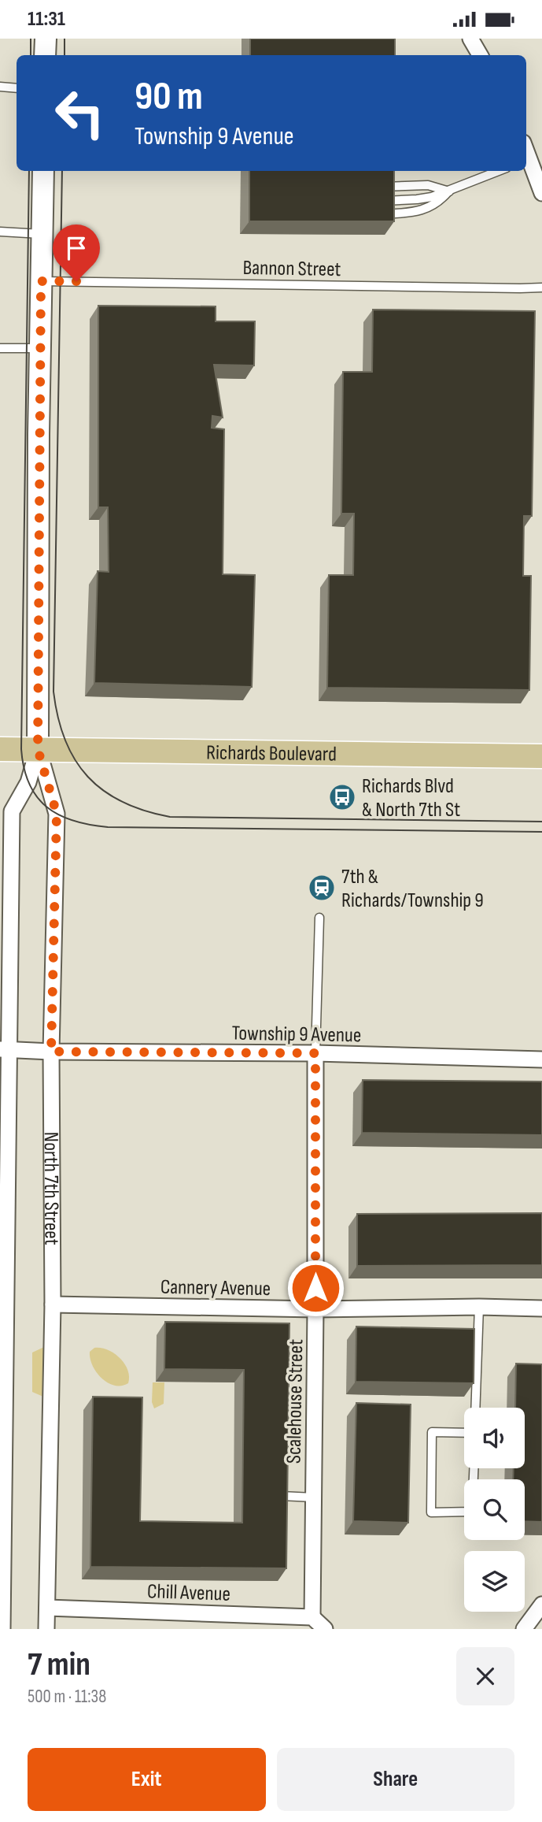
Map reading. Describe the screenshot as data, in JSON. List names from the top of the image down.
{
  "streets": {
    "main road": ["Richards Boulevard", "North 7th Street"],
    "street": [
      "Township 9 Avenue",
      "Cannery Avenue",
      "Scalehouse Street",
      "Chill Avenue"
    ],
    "lane": ["Bannon Street"]
  },
  "crossings": [
    ["Bannon Street", "North 7th Street"],
    ["Richards Boulevard", "North 7th Street"],
    ["Township 9 Avenue", "North 7th Street"],
    ["Township 9 Avenue", "Scalehouse Street"],
    ["North 7th Street", "Cannery Avenue"],
    ["North 7th Street", "Chill Avenue"],
    ["Cannery Avenue", "Scalehouse Street"],
    ["Scalehouse Street", "Chill Avenue"]
  ],
  "places": {
    "bus stop": ["Richards Blvd & North 7th St"],
    "station": ["7th & Richards/Township 9"]
  },
  "page": {
    "status": "11:31",
    "turn": ["90 m", "Township 9 Avenue"],
    "heading": ["7 min", "500 m · 11:38"],
    "buttons": ["Exit", "Share"]
  }
}
